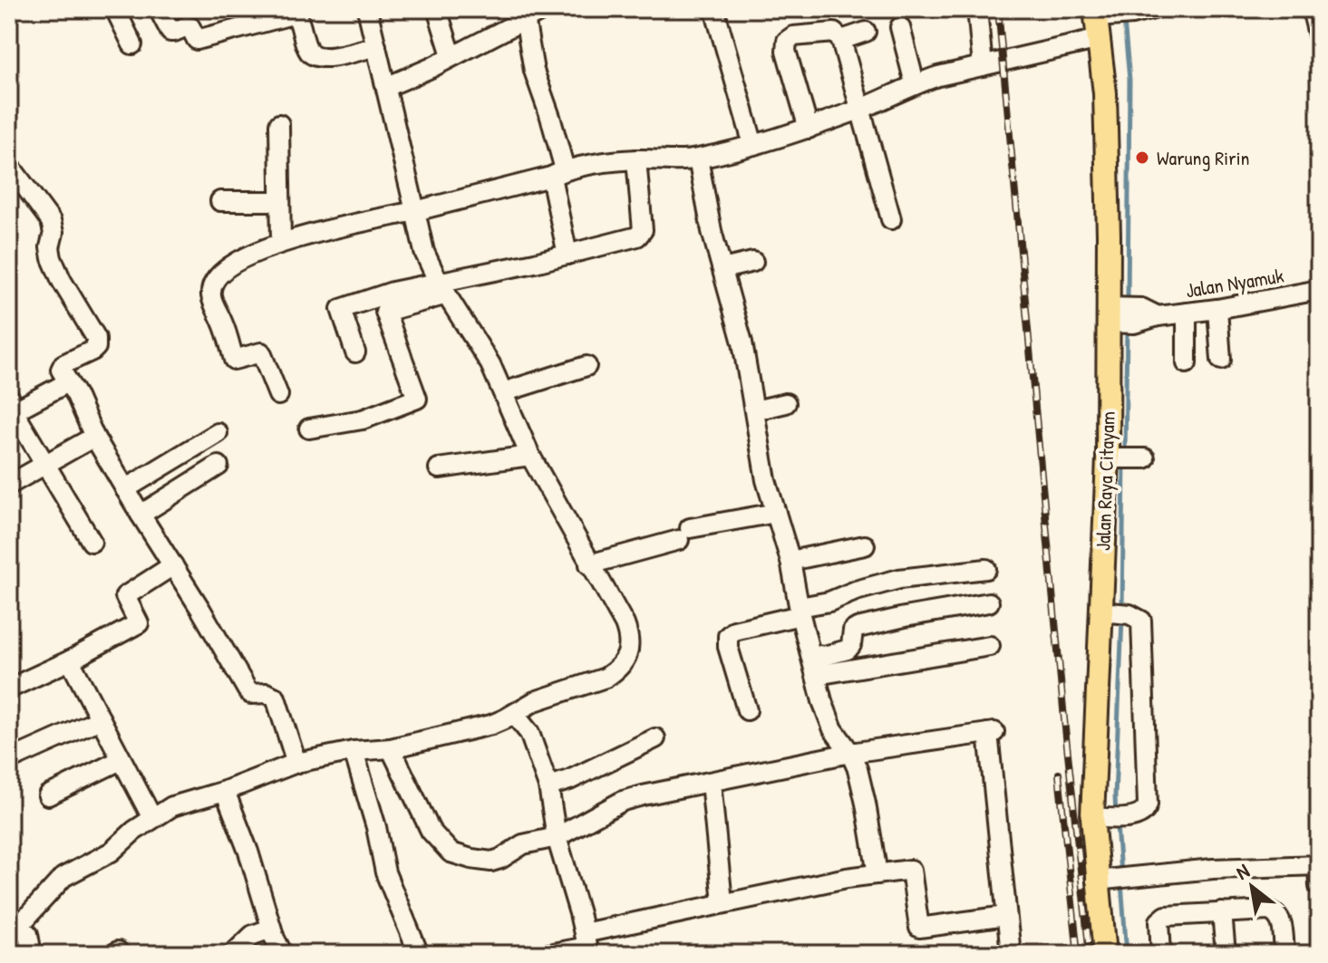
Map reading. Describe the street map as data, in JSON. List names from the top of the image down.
{
  "streets": {
    "main road": ["Jalan Raya Citayam"],
    "street": ["Jalan Nyamuk"]
  },
  "crossings": [
    ["Jalan Nyamuk", "Jalan Raya Citayam"]
  ],
  "places": ["Warung Ririn"],
  "north": "top left"
}
